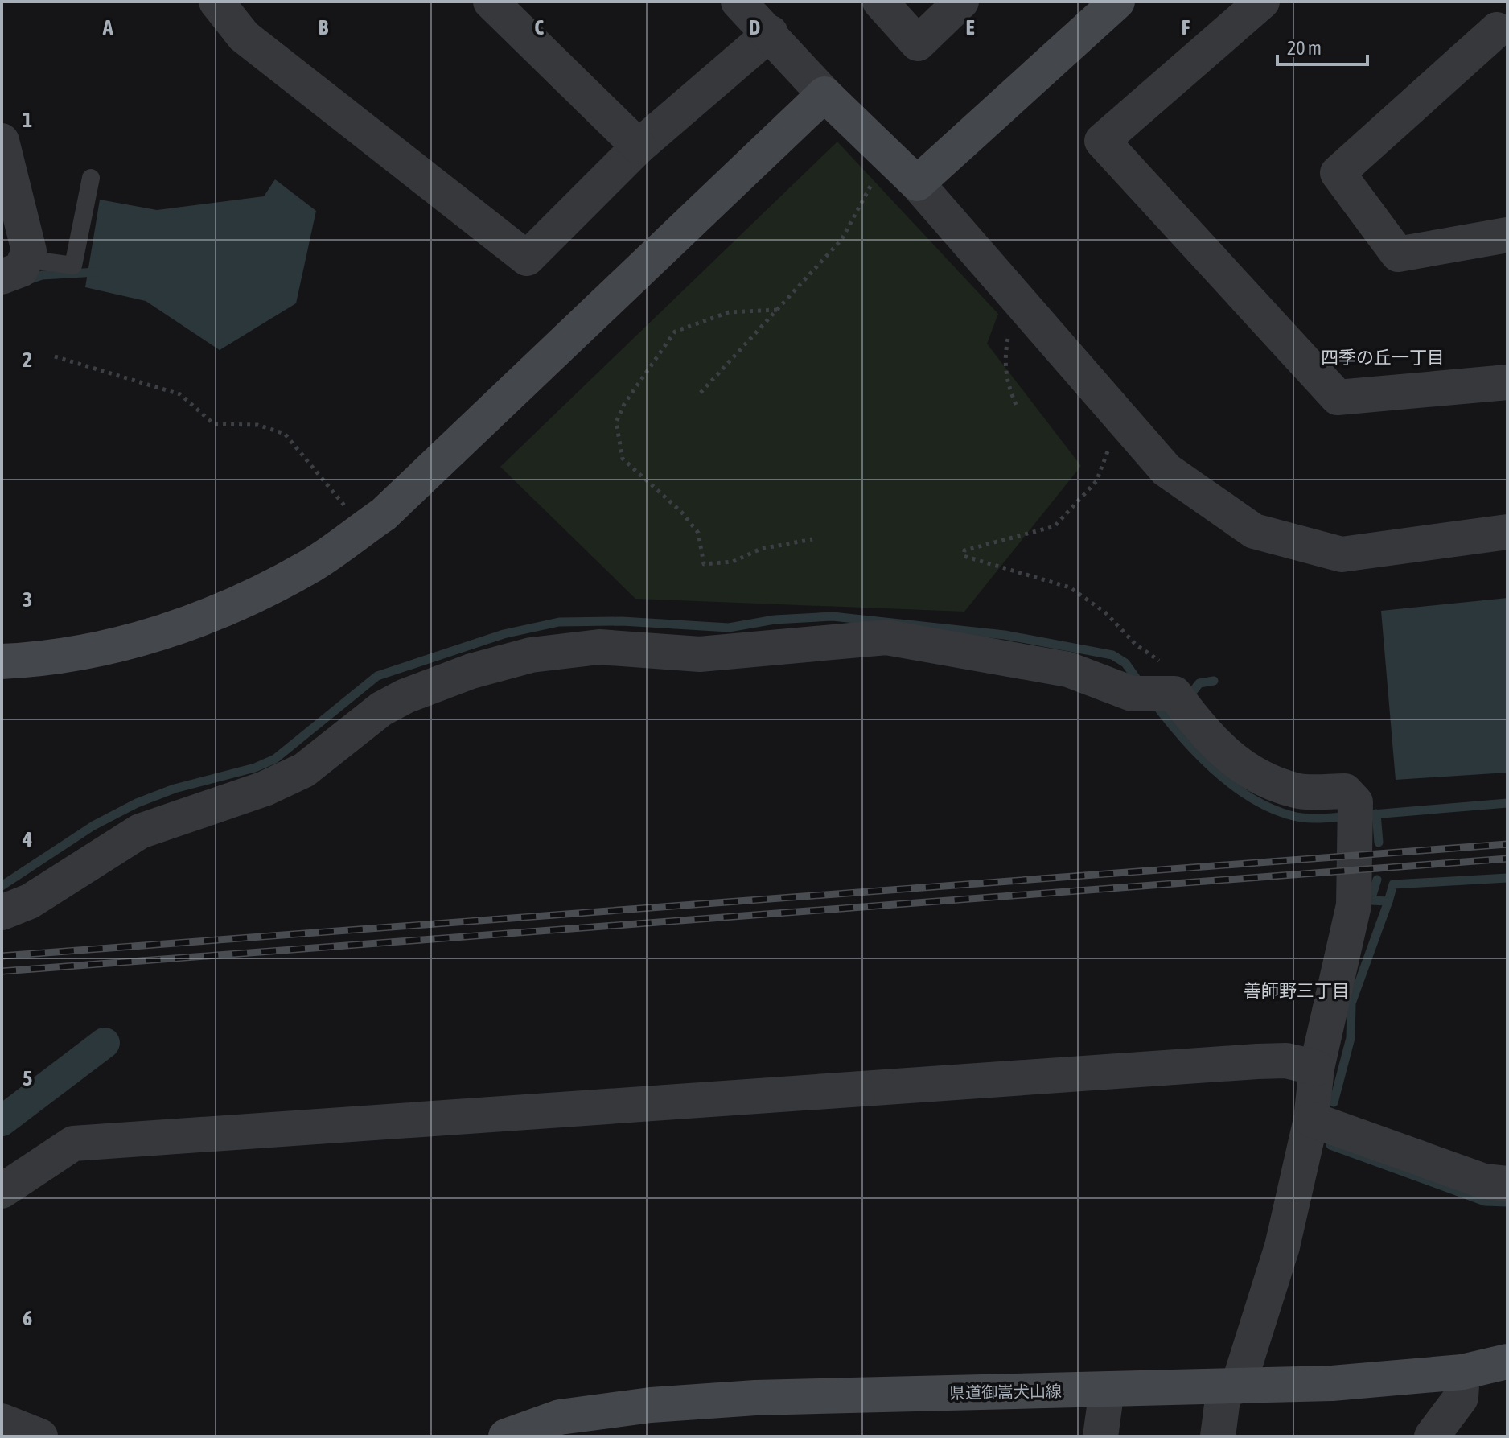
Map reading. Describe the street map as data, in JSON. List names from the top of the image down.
{
  "streets": {
    "street": ["県道御嵩犬山線"]
  },
  "districts": ["四季の丘一丁目", "善師野三丁目"],
  "scale_bar": "20 m",
  "grid": {
    "columns": [
      "A",
      "B",
      "C",
      "D",
      "E",
      "F"
    ],
    "rows": [
      "1",
      "2",
      "3",
      "4",
      "5",
      "6"
    ]
  }
}
